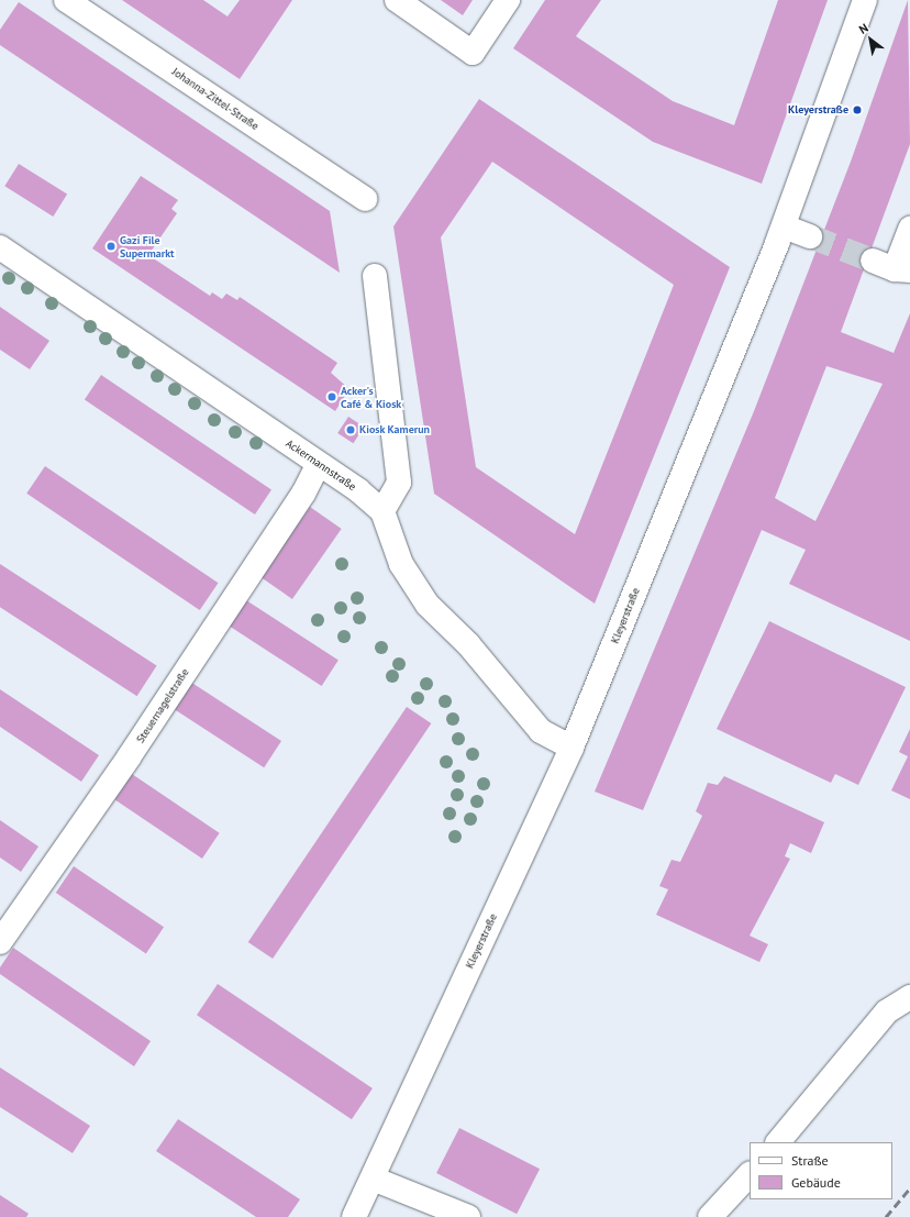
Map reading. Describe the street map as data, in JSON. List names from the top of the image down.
{
  "streets": {
    "street": [
      "Johanna-Zittel-Straße",
      "Ackermannstraße",
      "Kleyerstraße",
      "Steuernagelstraße"
    ]
  },
  "crossings": [
    ["Ackermannstraße", "Steuernagelstraße"]
  ],
  "places": [
    "Kleyerstraße",
    "Gazi File Supermarkt",
    "Acker's Café & Kiosk",
    "Kiosk Kamerun"
  ],
  "legend": ["Straße", "Gebäude"],
  "north": "top left"
}
